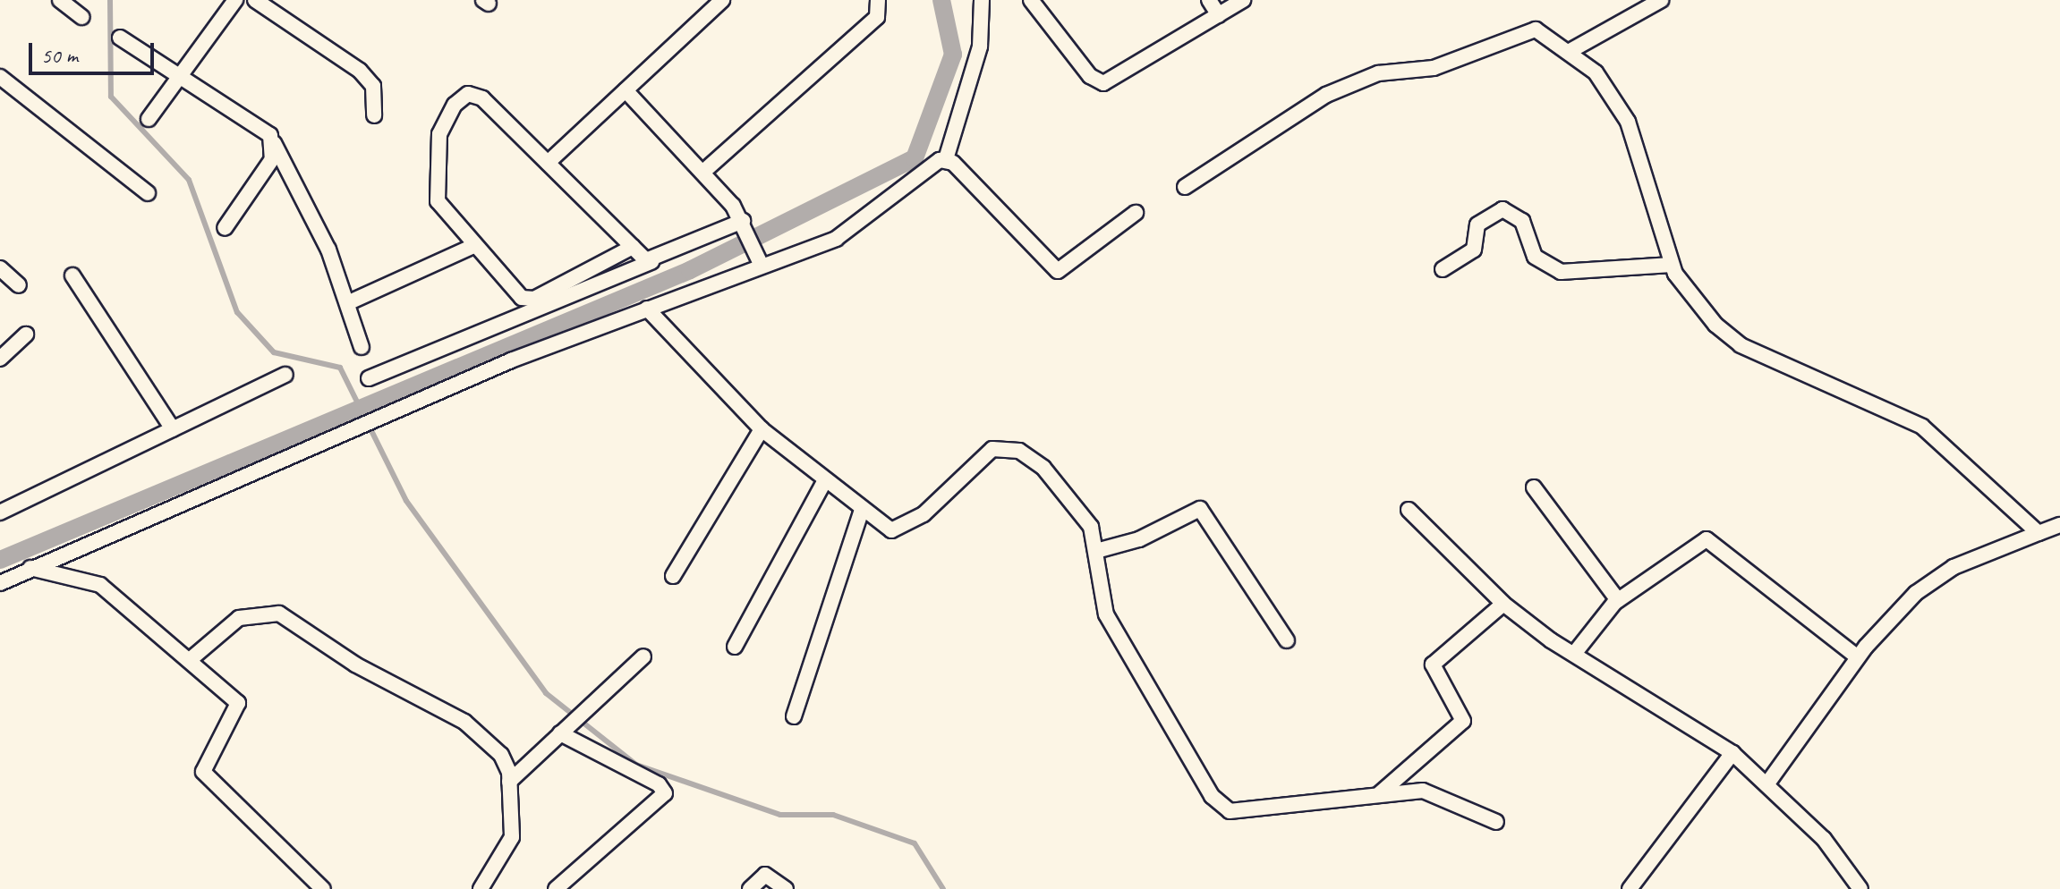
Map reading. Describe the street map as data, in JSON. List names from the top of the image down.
{
  "scale_bar": "50 m"
}
